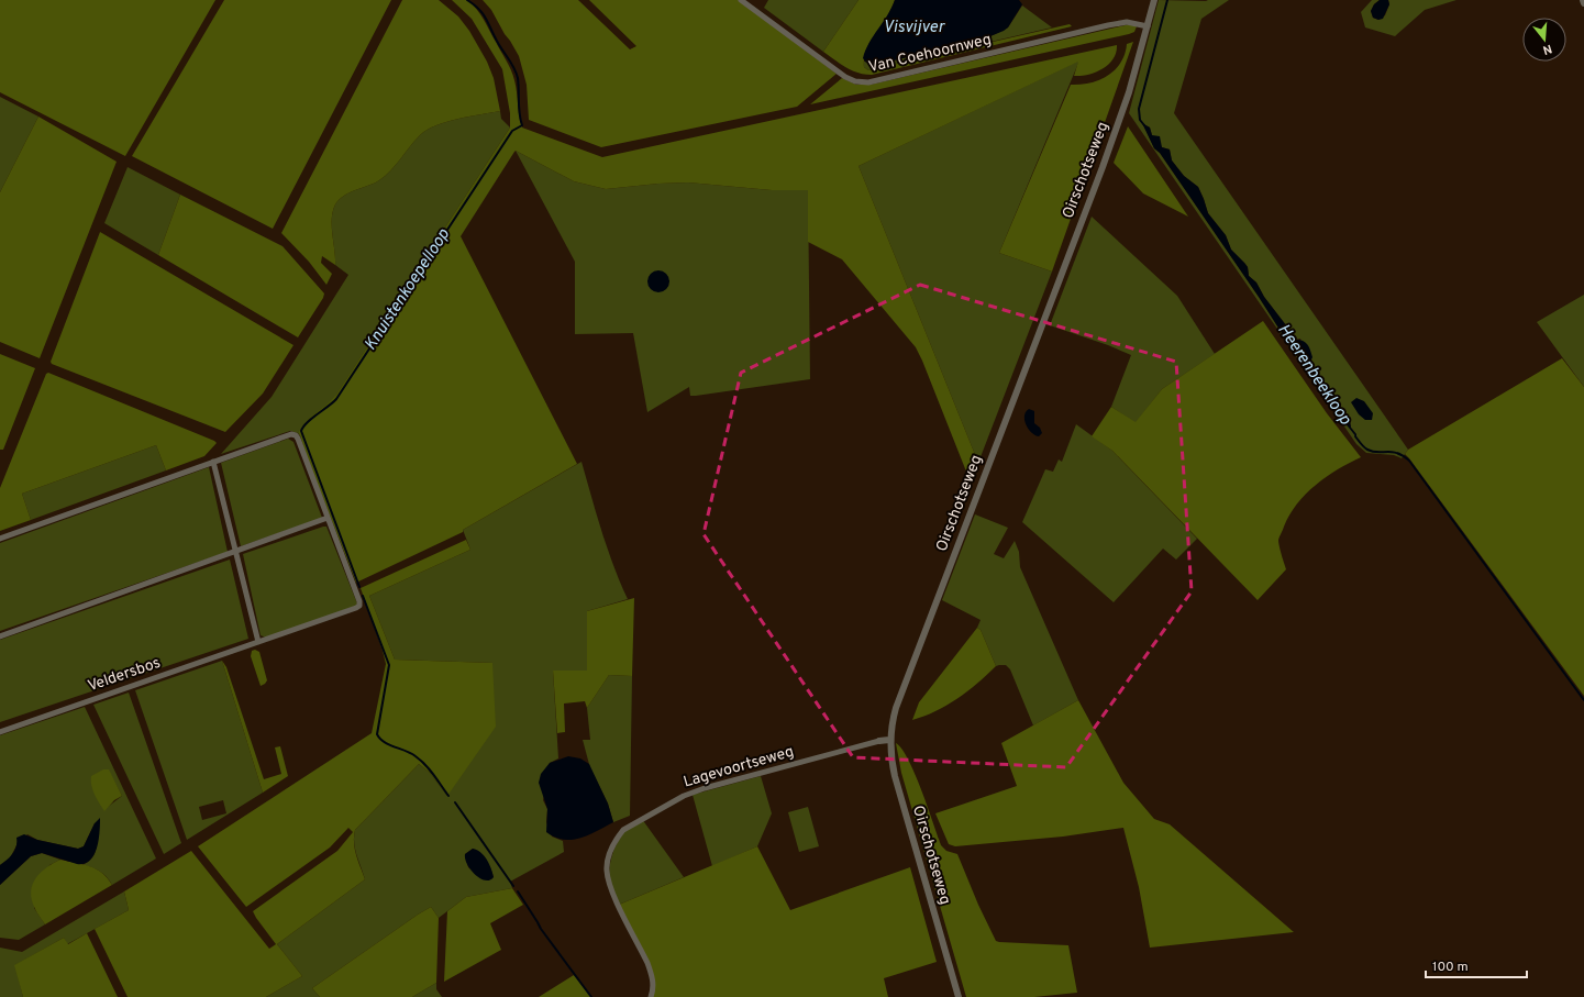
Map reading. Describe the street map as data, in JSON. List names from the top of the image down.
{
  "streets": {
    "street": [
      "Van Coehoornweg",
      "Oirschotseweg",
      "Veldersbos",
      "Lagevoortseweg"
    ]
  },
  "crossings": [
    ["Van Coehoornweg", "Oirschotseweg"],
    ["Oirschotseweg", "Lagevoortseweg"]
  ],
  "water": ["Visvijver", "Knuistenkoepelloop", "Heerenbeekloop"],
  "scale_bar": "100 m",
  "north": "bottom"
}
